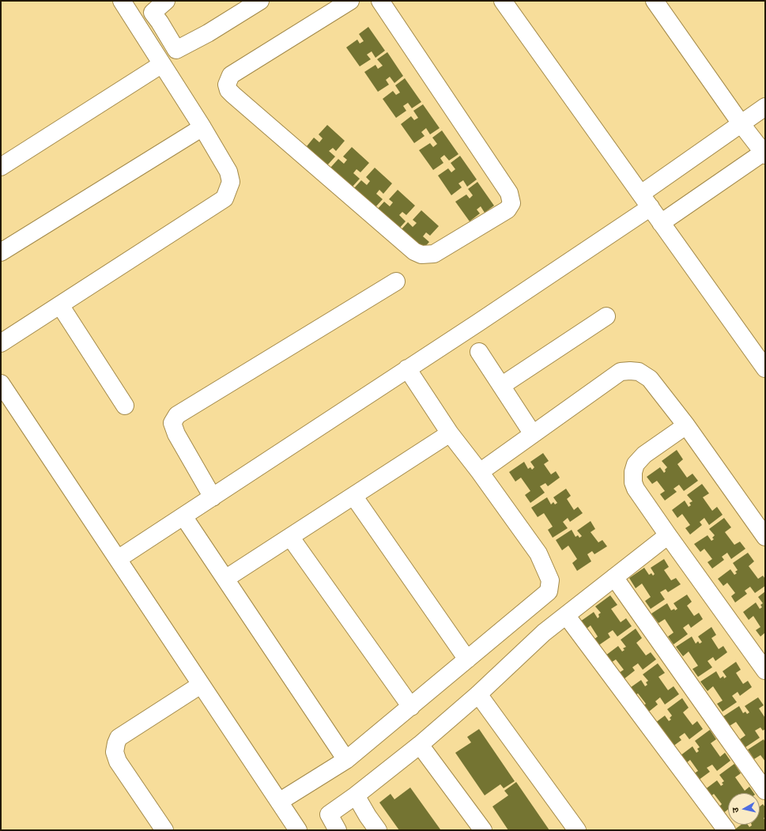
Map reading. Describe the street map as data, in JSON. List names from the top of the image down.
{
  "north": "left"
}
